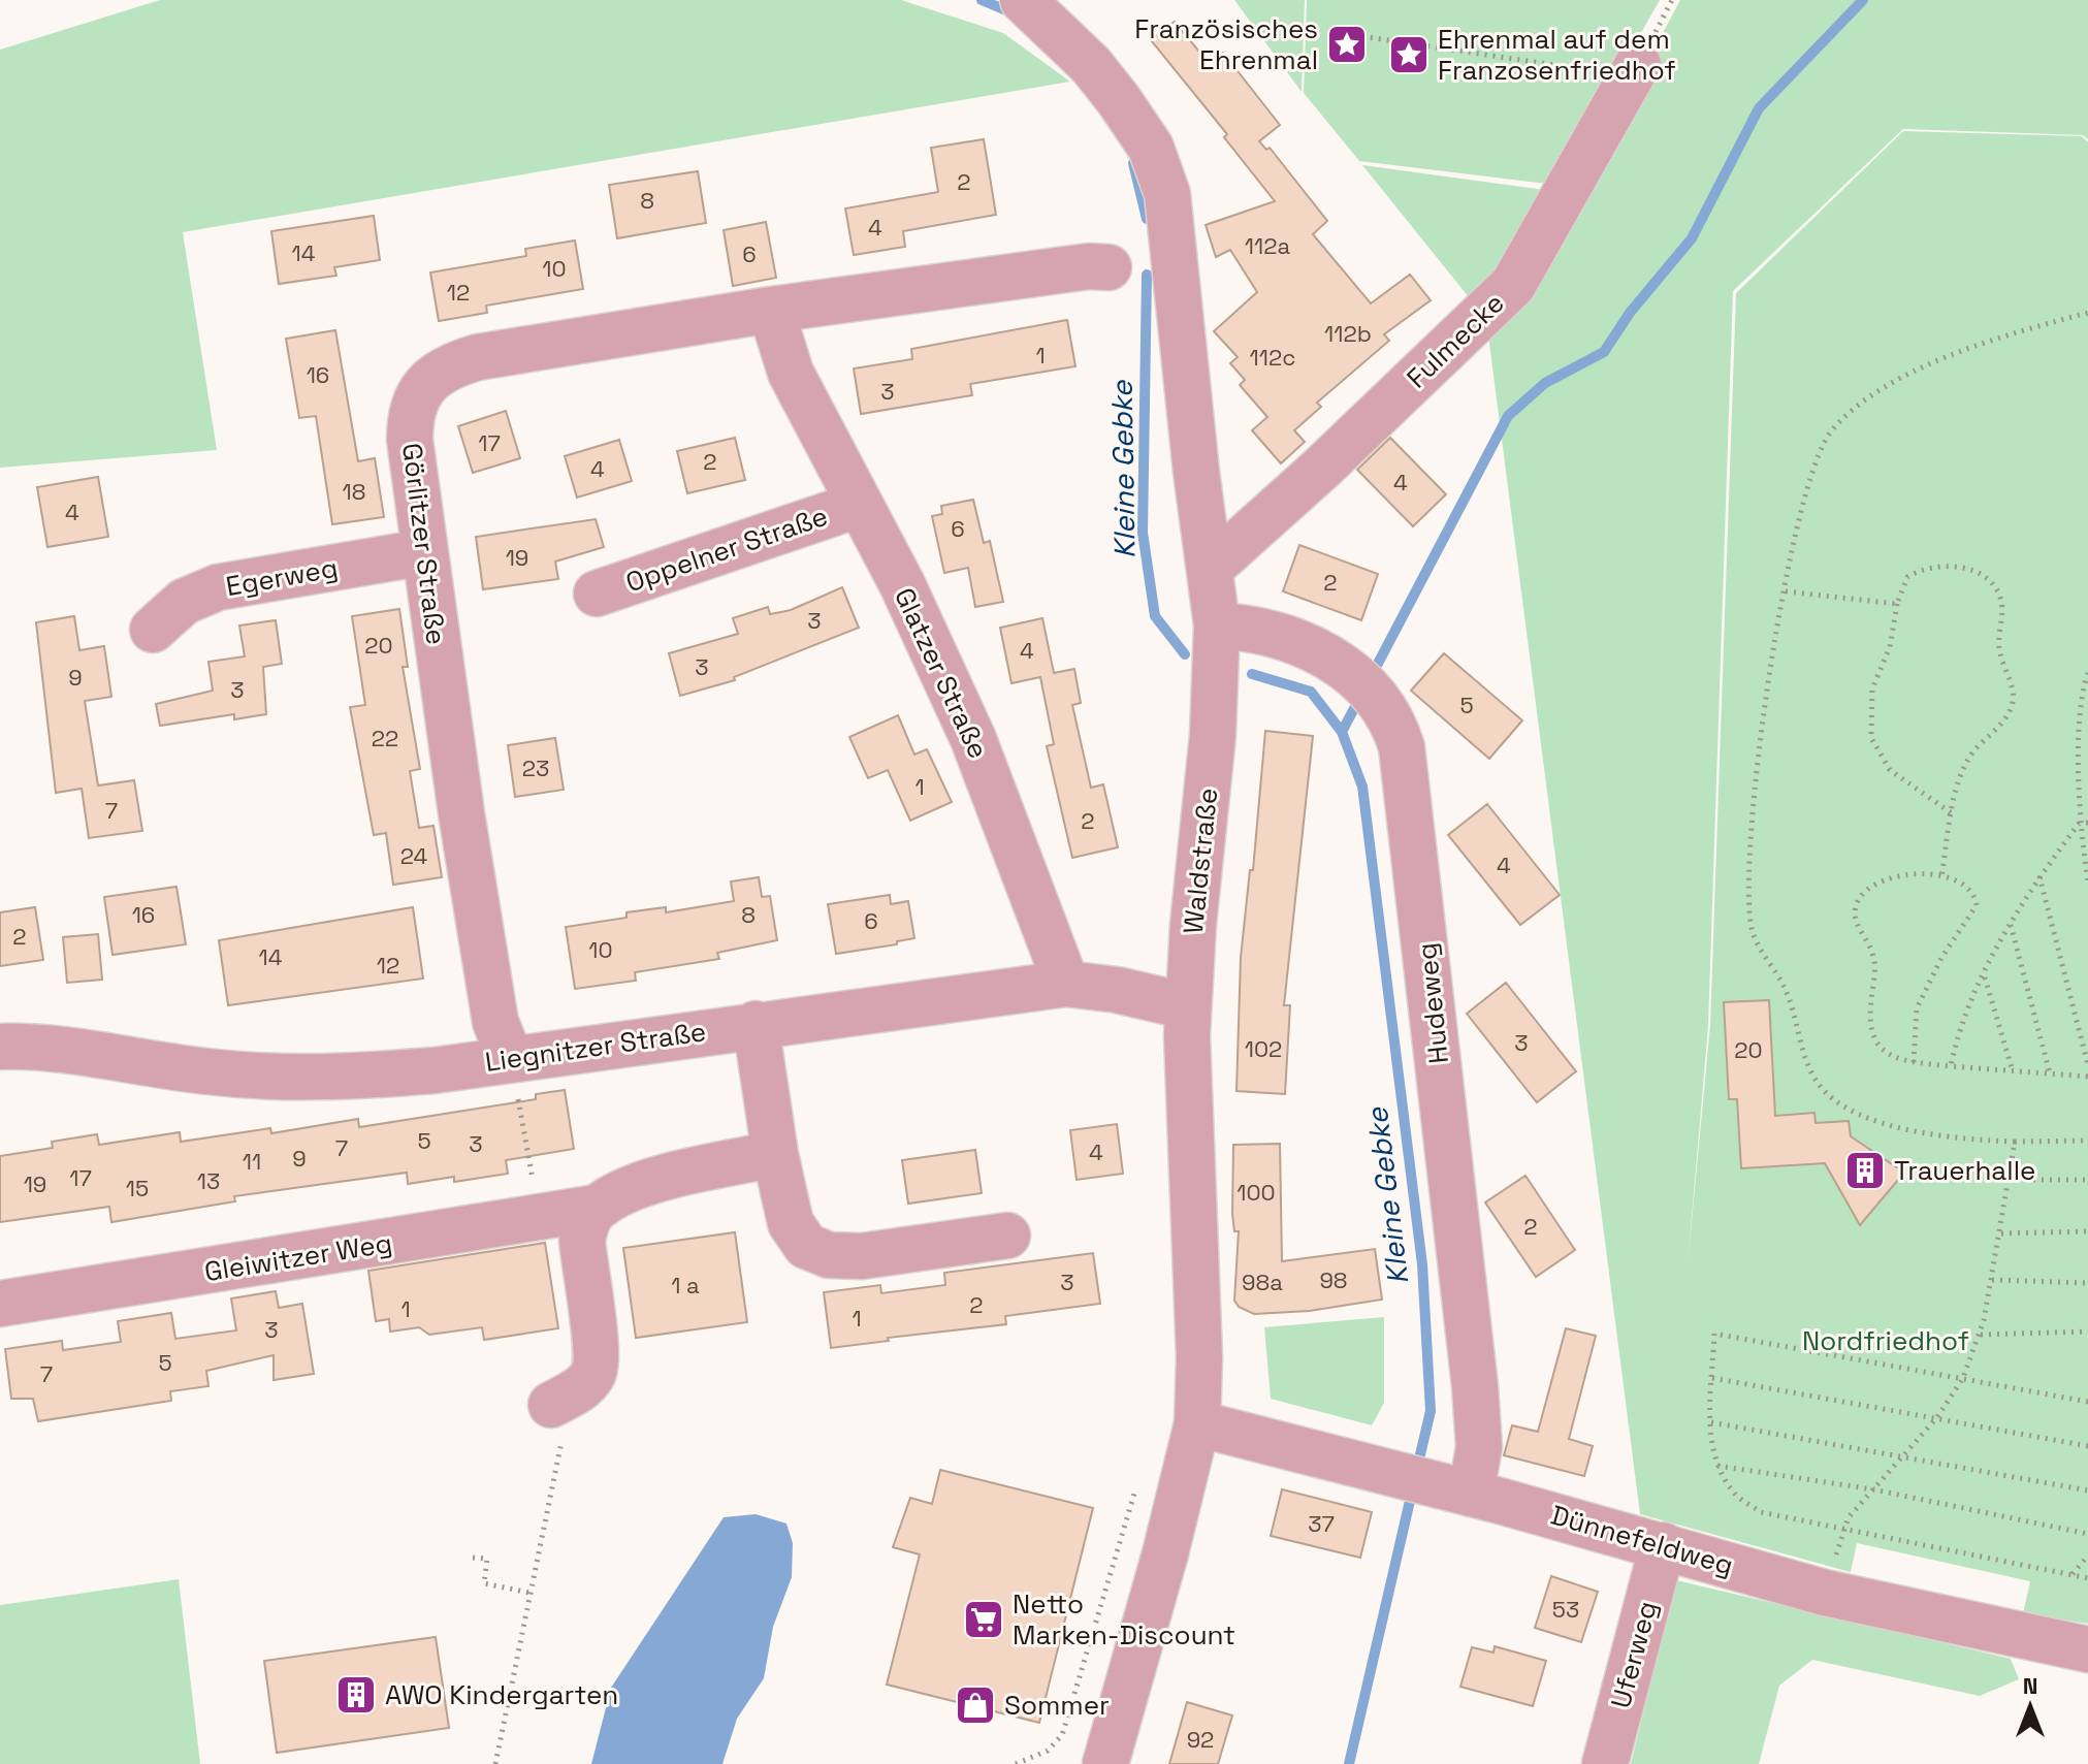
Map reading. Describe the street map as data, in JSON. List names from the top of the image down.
{
  "streets": {
    "street": [
      "Fulmecke",
      "Görlitzer Straße",
      "Oppelner Straße",
      "Egerweg",
      "Glatzer Straße",
      "Waldstraße",
      "Hudeweg",
      "Liegnitzer Straße",
      "Gleiwitzer Weg",
      "Dünnefeldweg",
      "Uferweg"
    ]
  },
  "crossings": [
    ["Fulmecke", "Waldstraße"],
    ["Görlitzer Straße", "Egerweg"],
    ["Görlitzer Straße", "Glatzer Straße"],
    ["Görlitzer Straße", "Liegnitzer Straße"],
    ["Oppelner Straße", "Glatzer Straße"],
    ["Glatzer Straße", "Liegnitzer Straße"],
    ["Waldstraße", "Hudeweg"],
    ["Waldstraße", "Liegnitzer Straße"],
    ["Waldstraße", "Dünnefeldweg"],
    ["Hudeweg", "Dünnefeldweg"],
    ["Dünnefeldweg", "Uferweg"]
  ],
  "water": ["Kleine Gebke"],
  "parks": ["Nordfriedhof"],
  "places": {
    "place": ["Französisches Ehrenmal", "Ehrenmal auf dem Franzosenfriedhof"],
    "building": ["Trauerhalle", "AWO Kindergarten"],
    "supermarket": ["Netto Marken-Discount"],
    "shop": ["Sommer"]
  },
  "house_numbers": [
    "2",
    "8",
    "4",
    "112a",
    "14",
    "6",
    "10",
    "12",
    "112b",
    "1",
    "112c",
    "16",
    "3",
    "17",
    "2",
    "4",
    "4",
    "18",
    "4",
    "6",
    "19",
    "2",
    "3",
    "20",
    "4",
    "3",
    "9",
    "3",
    "5",
    "22",
    "23",
    "1",
    "7",
    "2",
    "24",
    "4",
    "16",
    "8",
    "6",
    "2",
    "10",
    "14",
    "12",
    "3",
    "102",
    "20",
    "5",
    "3",
    "7",
    "4",
    "9",
    "11",
    "17",
    "13",
    "19",
    "15",
    "100",
    "2",
    "98",
    "3",
    "98a",
    "1 a",
    "2",
    "1",
    "1",
    "3",
    "5",
    "7",
    "37",
    "53",
    "92"
  ],
  "north": "top"
}
